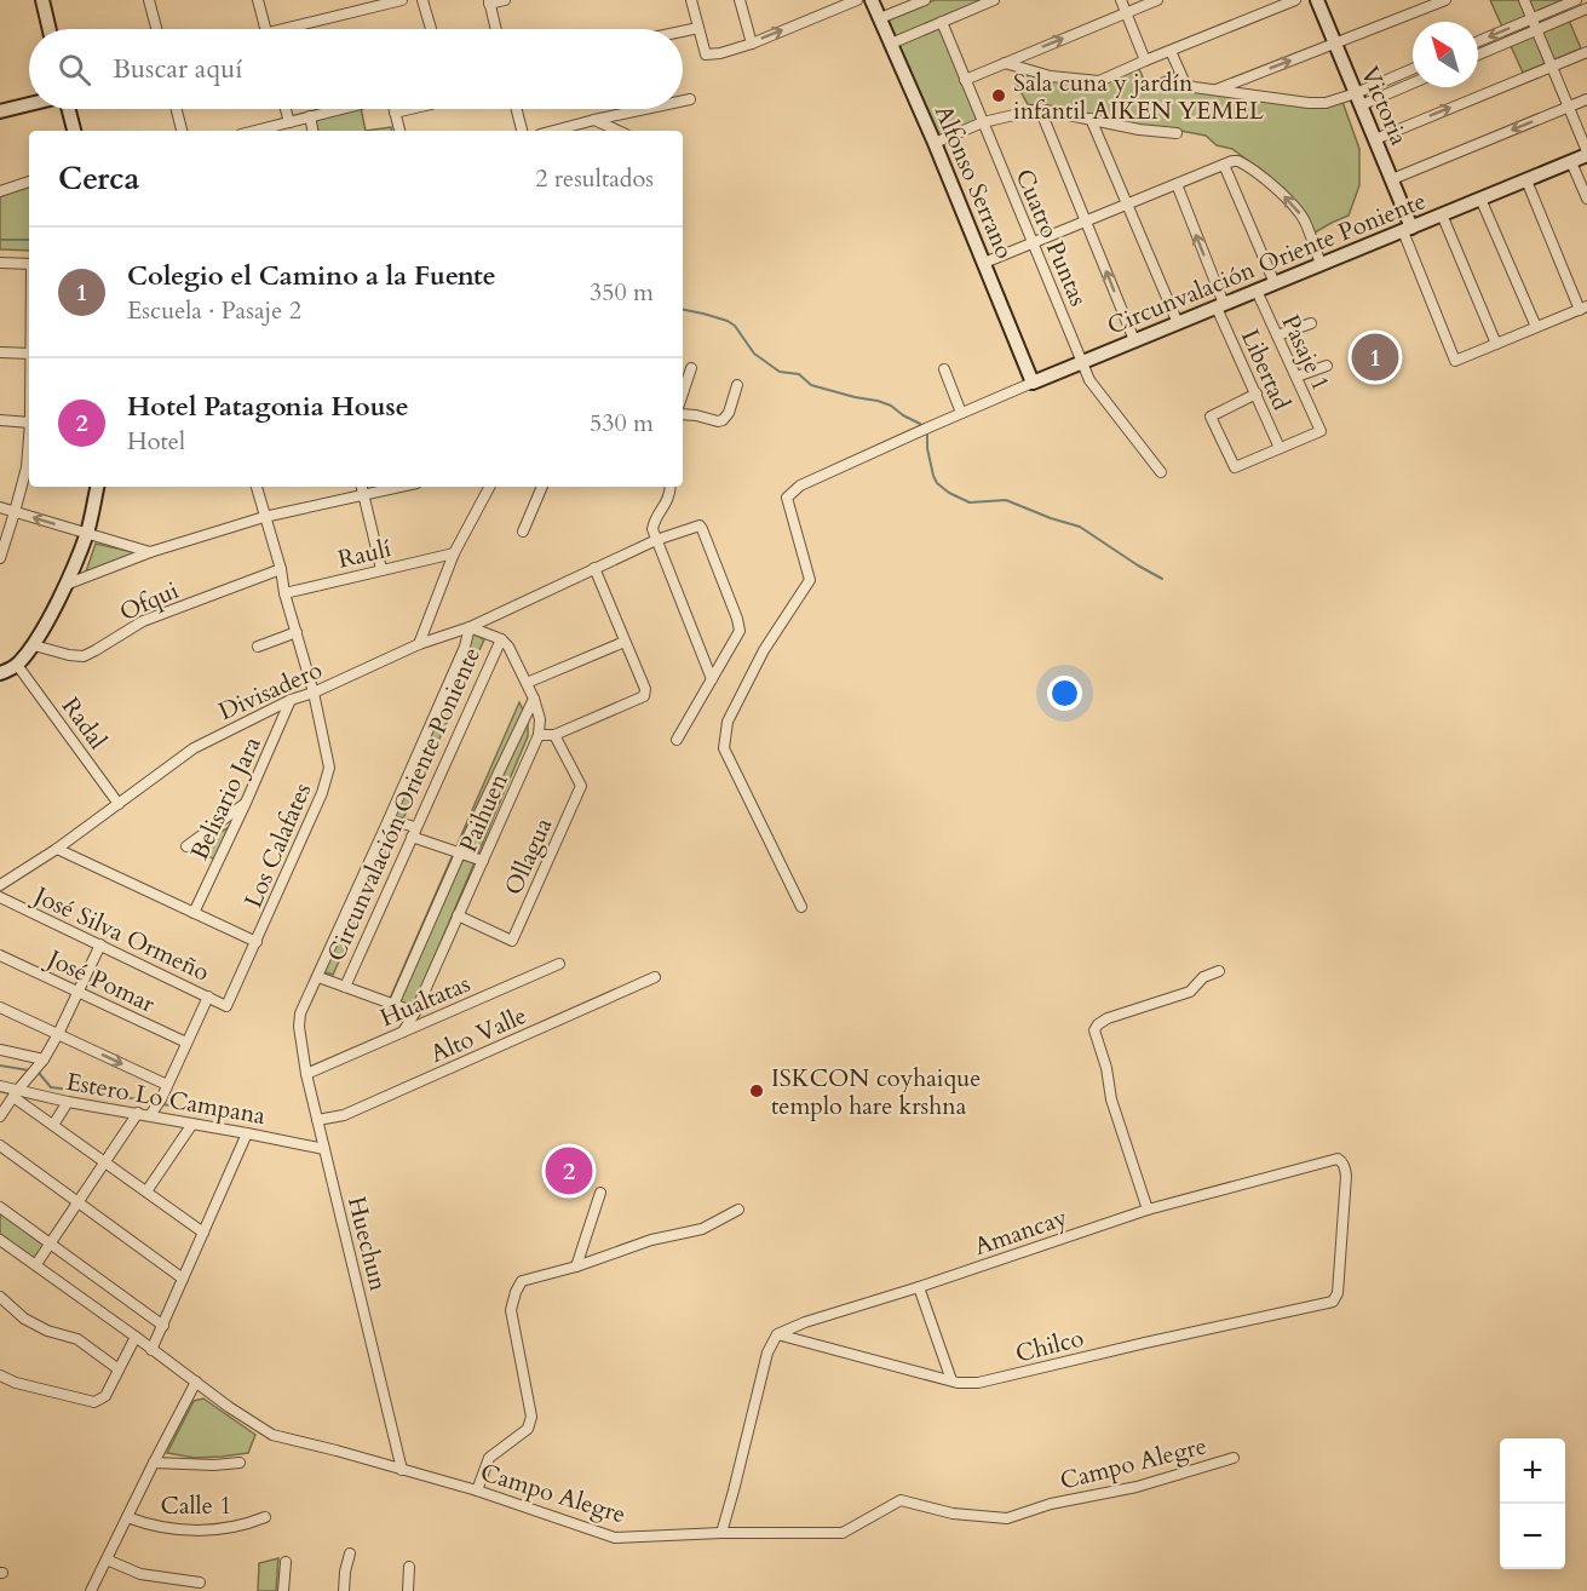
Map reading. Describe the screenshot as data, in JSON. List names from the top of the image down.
{
  "streets": {
    "street": [
      "Victoria",
      "Alfonso Serrano",
      "Cuatro Puntas",
      "Circunvalación Oriente Poniente",
      "Pasaje 1",
      "Libertad",
      "Raulí",
      "Ofqui",
      "Divisadero",
      "Radal",
      "Belisario Jara",
      "Paihuen",
      "Los Calafates",
      "Ollagua",
      "José Silva Ormeño",
      "José Pomar",
      "Hualtatas",
      "Alto Valle",
      "Estero Lo Campana",
      "Amancay",
      "Huechun",
      "Chilco",
      "Campo Alegre",
      "Calle 1"
    ]
  },
  "crossings": [
    ["Victoria", "Circunvalación Oriente Poniente"],
    ["Alfonso Serrano", "Circunvalación Oriente Poniente"],
    ["Cuatro Puntas", "Circunvalación Oriente Poniente"],
    ["Circunvalación Oriente Poniente", "Pasaje 1"],
    ["Circunvalación Oriente Poniente", "Libertad"],
    ["Pasaje 1", "Libertad"],
    ["Raulí", "Los Calafates"],
    ["Ofqui", "Los Calafates"],
    ["Divisadero", "Radal"],
    ["Divisadero", "Belisario Jara"],
    ["Divisadero", "Los Calafates"],
    ["Paihuen", "Ollagua"],
    ["Paihuen", "Hualtatas"],
    ["Los Calafates", "José Silva Ormeño"],
    ["Hualtatas", "Huechun"],
    ["Alto Valle", "Huechun"],
    ["Estero Lo Campana", "Huechun"],
    ["Amancay", "Chilco"],
    ["Huechun", "Campo Alegre"]
  ],
  "places": ["Sala cuna y jardín infantil AIKEN YEMEL", "ISKCON coyhaique templo hare krshna"],
  "north": "top left",
  "page": {
    "search": "Buscar aquí",
    "heading": ["Cerca", "2 resultados"],
    "list": [
      {
        "mark": "1",
        "name": "Colegio el Camino a la Fuente",
        "note": "Escuela · Pasaje 2",
        "value": "350 m"
      },
      {
        "mark": "2",
        "name": "Hotel Patagonia House",
        "note": "Hotel",
        "value": "530 m"
      }
    ],
    "pins": ["1", "2"],
    "map_buttons": ["+", "−"]
  }
}
